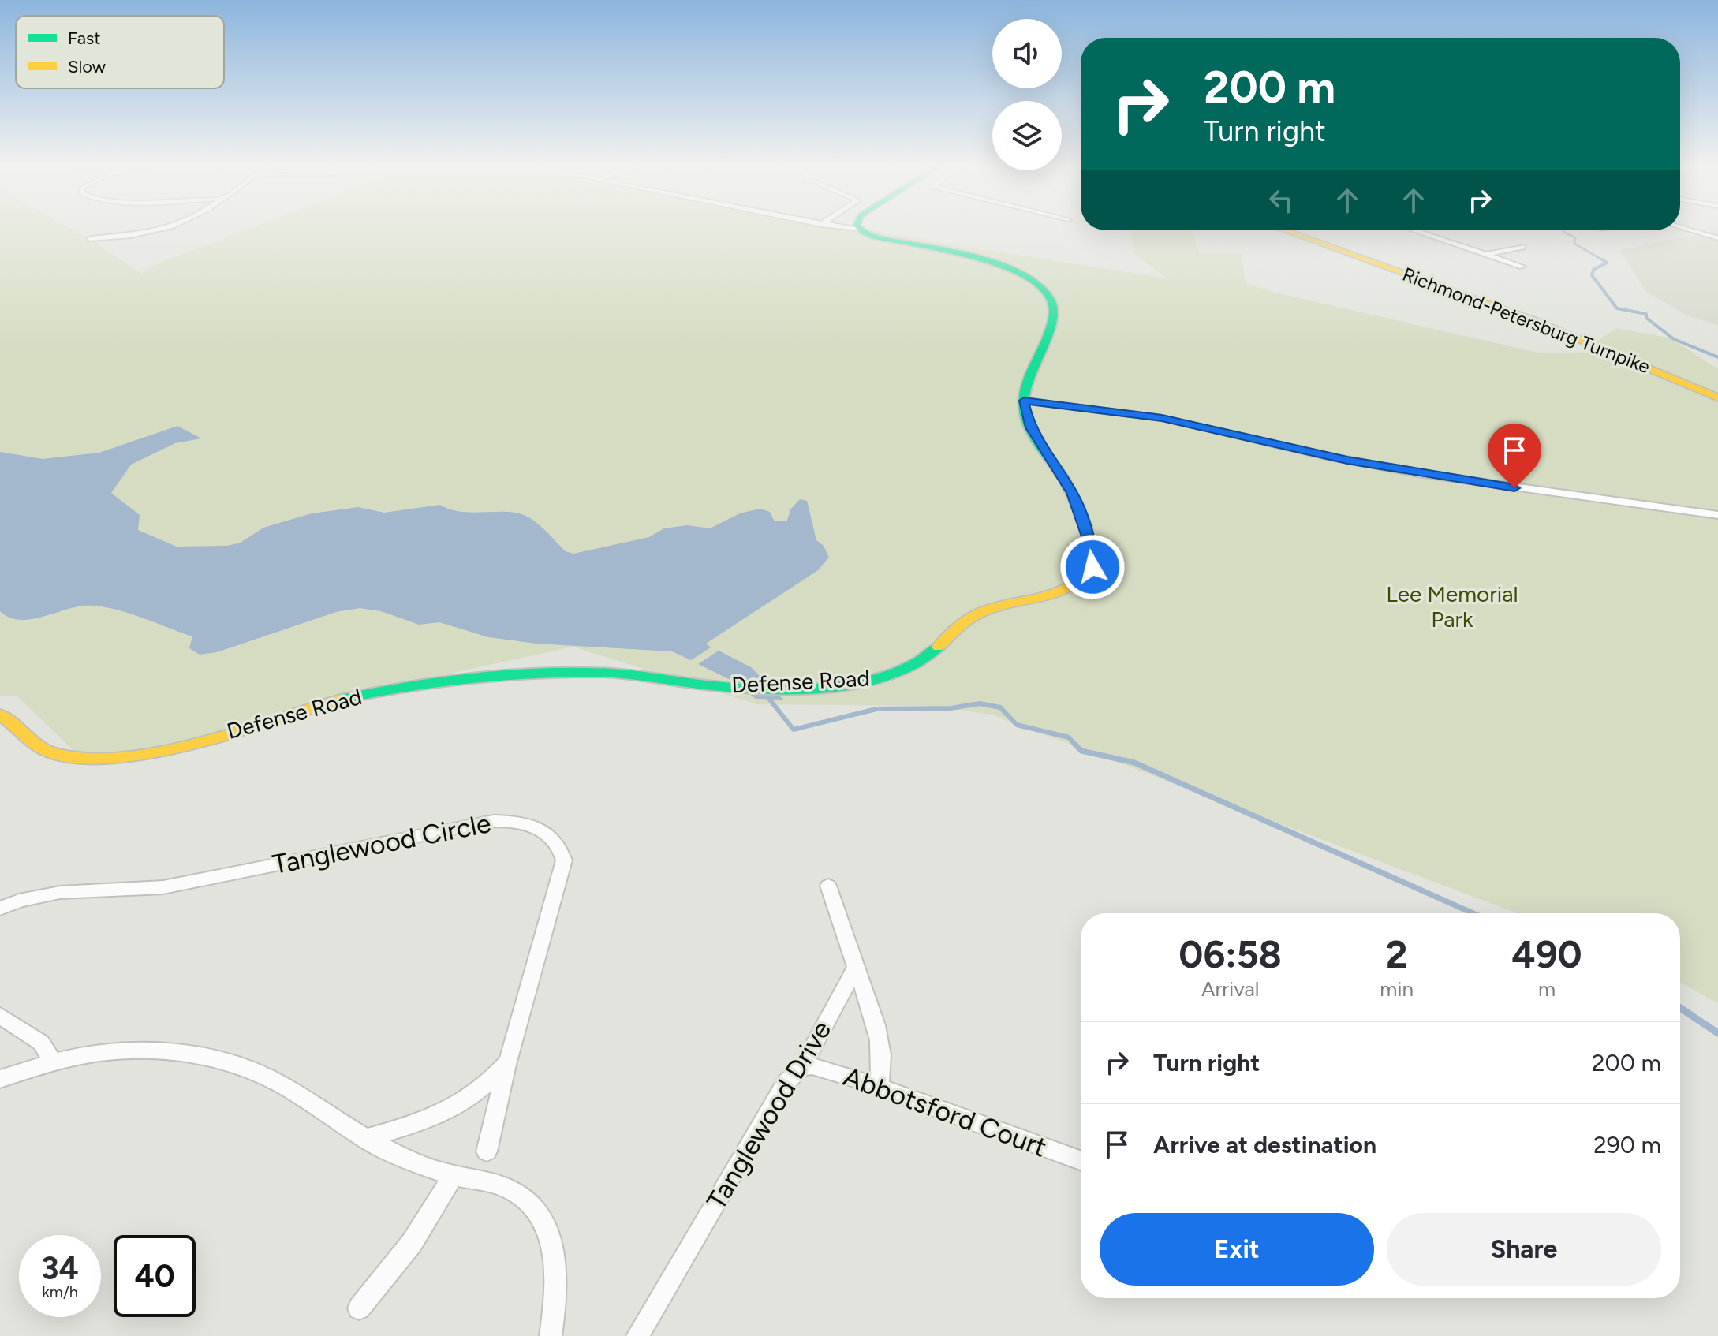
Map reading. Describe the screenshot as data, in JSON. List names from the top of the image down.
{
  "streets": {
    "main road": ["Richmond-Petersburg Turnpike", "Defense Road"],
    "street": ["Tanglewood Circle", "Abbotsford Court", "Tanglewood Drive"]
  },
  "crossings": [
    ["Abbotsford Court", "Tanglewood Drive"]
  ],
  "parks": ["Lee Memorial Park"],
  "legend": ["Fast", "Slow"],
  "page": {
    "turn": ["200 m", "Turn right"],
    "eta": [
      "06:58",
      "Arrival",
      "2",
      "min",
      "490",
      "m"
    ],
    "list": [
      {
        "name": "Turn right",
        "value": "200 m"
      },
      {
        "name": "Arrive at destination",
        "value": "290 m"
      }
    ],
    "buttons": ["Exit", "Share"],
    "speed": "34 km/h",
    "limit": "40"
  }
}
